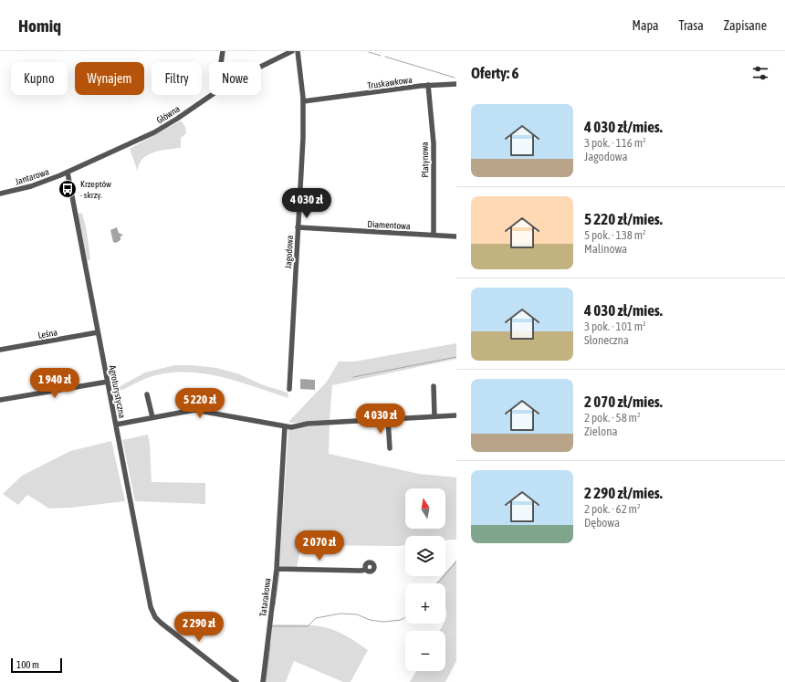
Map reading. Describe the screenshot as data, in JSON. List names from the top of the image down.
{
  "streets": {
    "street": [
      "Truskawkowa",
      "Główna",
      "Platynowa",
      "Jantarowa",
      "Diamentowa",
      "Jagodowa",
      "Leśna",
      "Agroturystyczna",
      "Tatarakowa"
    ]
  },
  "crossings": [
    ["Truskawkowa", "Platynowa"],
    ["Truskawkowa", "Jagodowa"],
    ["Główna", "Jantarowa"],
    ["Główna", "Agroturystyczna"],
    ["Platynowa", "Diamentowa"],
    ["Jantarowa", "Agroturystyczna"],
    ["Diamentowa", "Jagodowa"],
    ["Leśna", "Agroturystyczna"]
  ],
  "places": {
    "bus stop": ["Krzeptów - skrzy."]
  },
  "scale_bar": "100 m",
  "north": "top",
  "page": {
    "header": "Homiq",
    "nav": ["Mapa", "Trasa", "Zapisane"],
    "heading": "Oferty: 6",
    "chip": [
      "Kupno",
      "Wynajem",
      "Filtry",
      "Nowe"
    ],
    "list": [
      {
        "name": "4 030 zł/mies.",
        "note": "3 pok. · 116 m² · Jagodowa"
      },
      {
        "name": "5 220 zł/mies.",
        "note": "5 pok. · 138 m² · Malinowa"
      },
      {
        "name": "4 030 zł/mies.",
        "note": "3 pok. · 101 m² · Słoneczna"
      },
      {
        "name": "2 070 zł/mies.",
        "note": "2 pok. · 58 m² · Zielona"
      },
      {
        "name": "2 290 zł/mies.",
        "note": "2 pok. · 62 m² · Dębowa"
      }
    ],
    "price": [
      "4 030 zł",
      "1 940 zł",
      "5 220 zł",
      "4 030 zł",
      "2 070 zł",
      "2 290 zł"
    ],
    "map_buttons": ["+", "−"],
    "scale": "100 m"
  }
}
